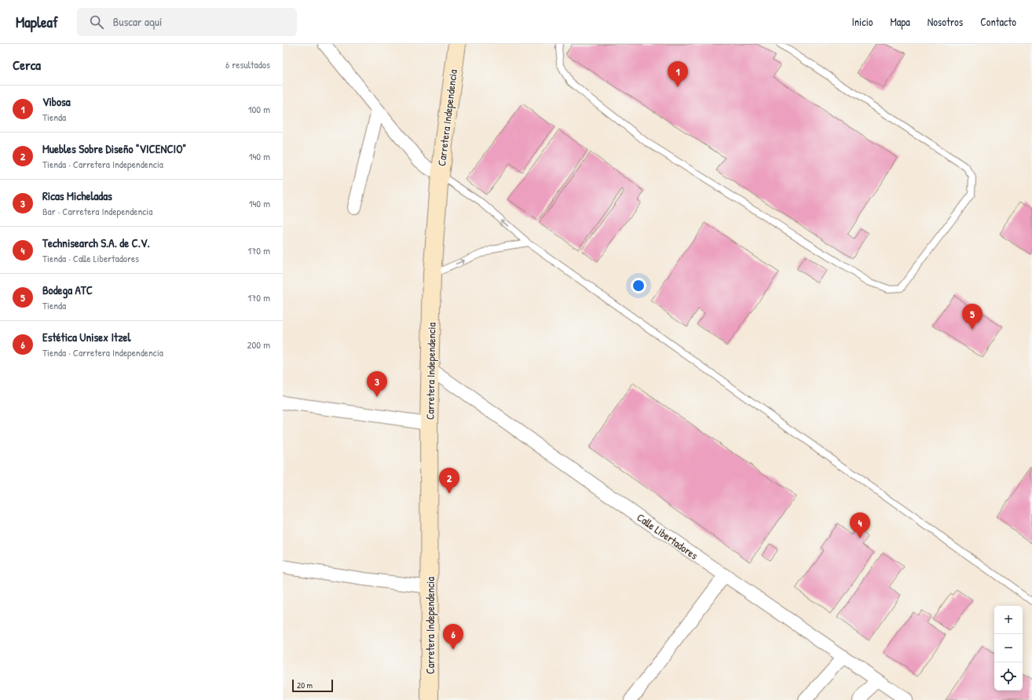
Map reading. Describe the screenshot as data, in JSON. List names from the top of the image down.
{
  "streets": {
    "main road": ["Carretera Independencia"],
    "street": ["Calle Libertadores"]
  },
  "crossings": [
    ["Carretera Independencia", "Calle Libertadores"]
  ],
  "scale_bar": "20 m",
  "page": {
    "header": "Mapleaf",
    "search": "Buscar aquí",
    "nav": [
      "Inicio",
      "Mapa",
      "Nosotros",
      "Contacto"
    ],
    "heading": ["Cerca", "6 resultados"],
    "pins": [
      "1",
      "5",
      "3",
      "2",
      "4",
      "6"
    ],
    "list": [
      {
        "mark": "1",
        "name": "Vibosa",
        "note": "Tienda",
        "value": "100 m"
      },
      {
        "mark": "2",
        "name": "Muebles Sobre Diseño \"VICENCIO\"",
        "note": "Tienda · Carretera Independencia",
        "value": "140 m"
      },
      {
        "mark": "3",
        "name": "Ricas Micheladas",
        "note": "Bar · Carretera Independencia",
        "value": "140 m"
      },
      {
        "mark": "4",
        "name": "Technisearch S.A. de C.V.",
        "note": "Tienda · Calle Libertadores",
        "value": "170 m"
      },
      {
        "mark": "5",
        "name": "Bodega ATC",
        "note": "Tienda",
        "value": "170 m"
      },
      {
        "mark": "6",
        "name": "Estética Unisex Itzel",
        "note": "Tienda · Carretera Independencia",
        "value": "200 m"
      }
    ],
    "map_buttons": ["+", "−"],
    "scale": "20 m"
  }
}
